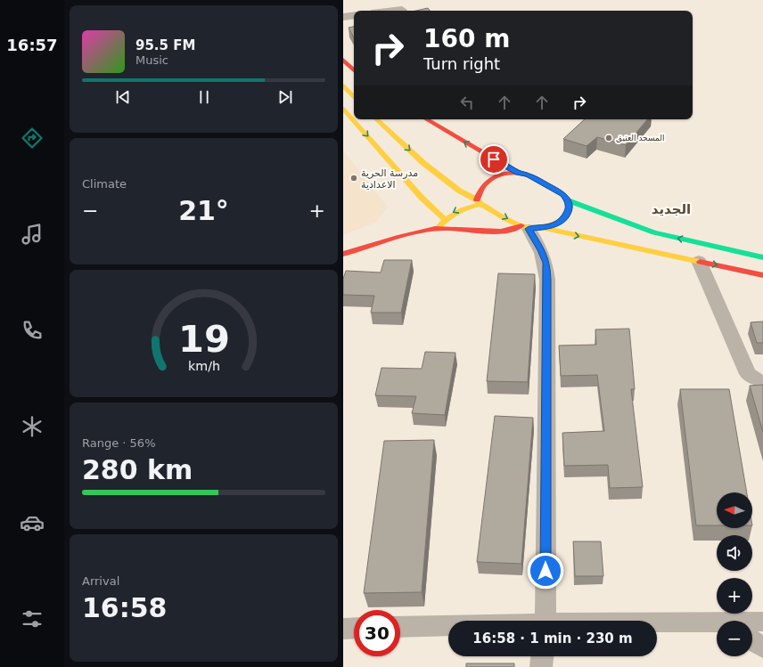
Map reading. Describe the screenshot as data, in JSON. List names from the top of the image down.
{
  "districts": ["الجديد"],
  "places": ["المسجد العتيق", "مدرسة الحرية الاعدادية"],
  "north": "left",
  "page": {
    "tabs": "16:57",
    "turn": ["160 m", "Turn right"],
    "song": ["95.5 FM", "Music"],
    "tile": [
      "Climate",
      ["Range · 56%", "280 km"],
      ["Arrival", "16:58"]
    ],
    "heat": ["−", "21°", "+"],
    "map_buttons": ["+", "−"],
    "limit": "30",
    "trip": "16:58 · 1 min · 230 m",
    "gauge": ["19", "km/h"]
  }
}
